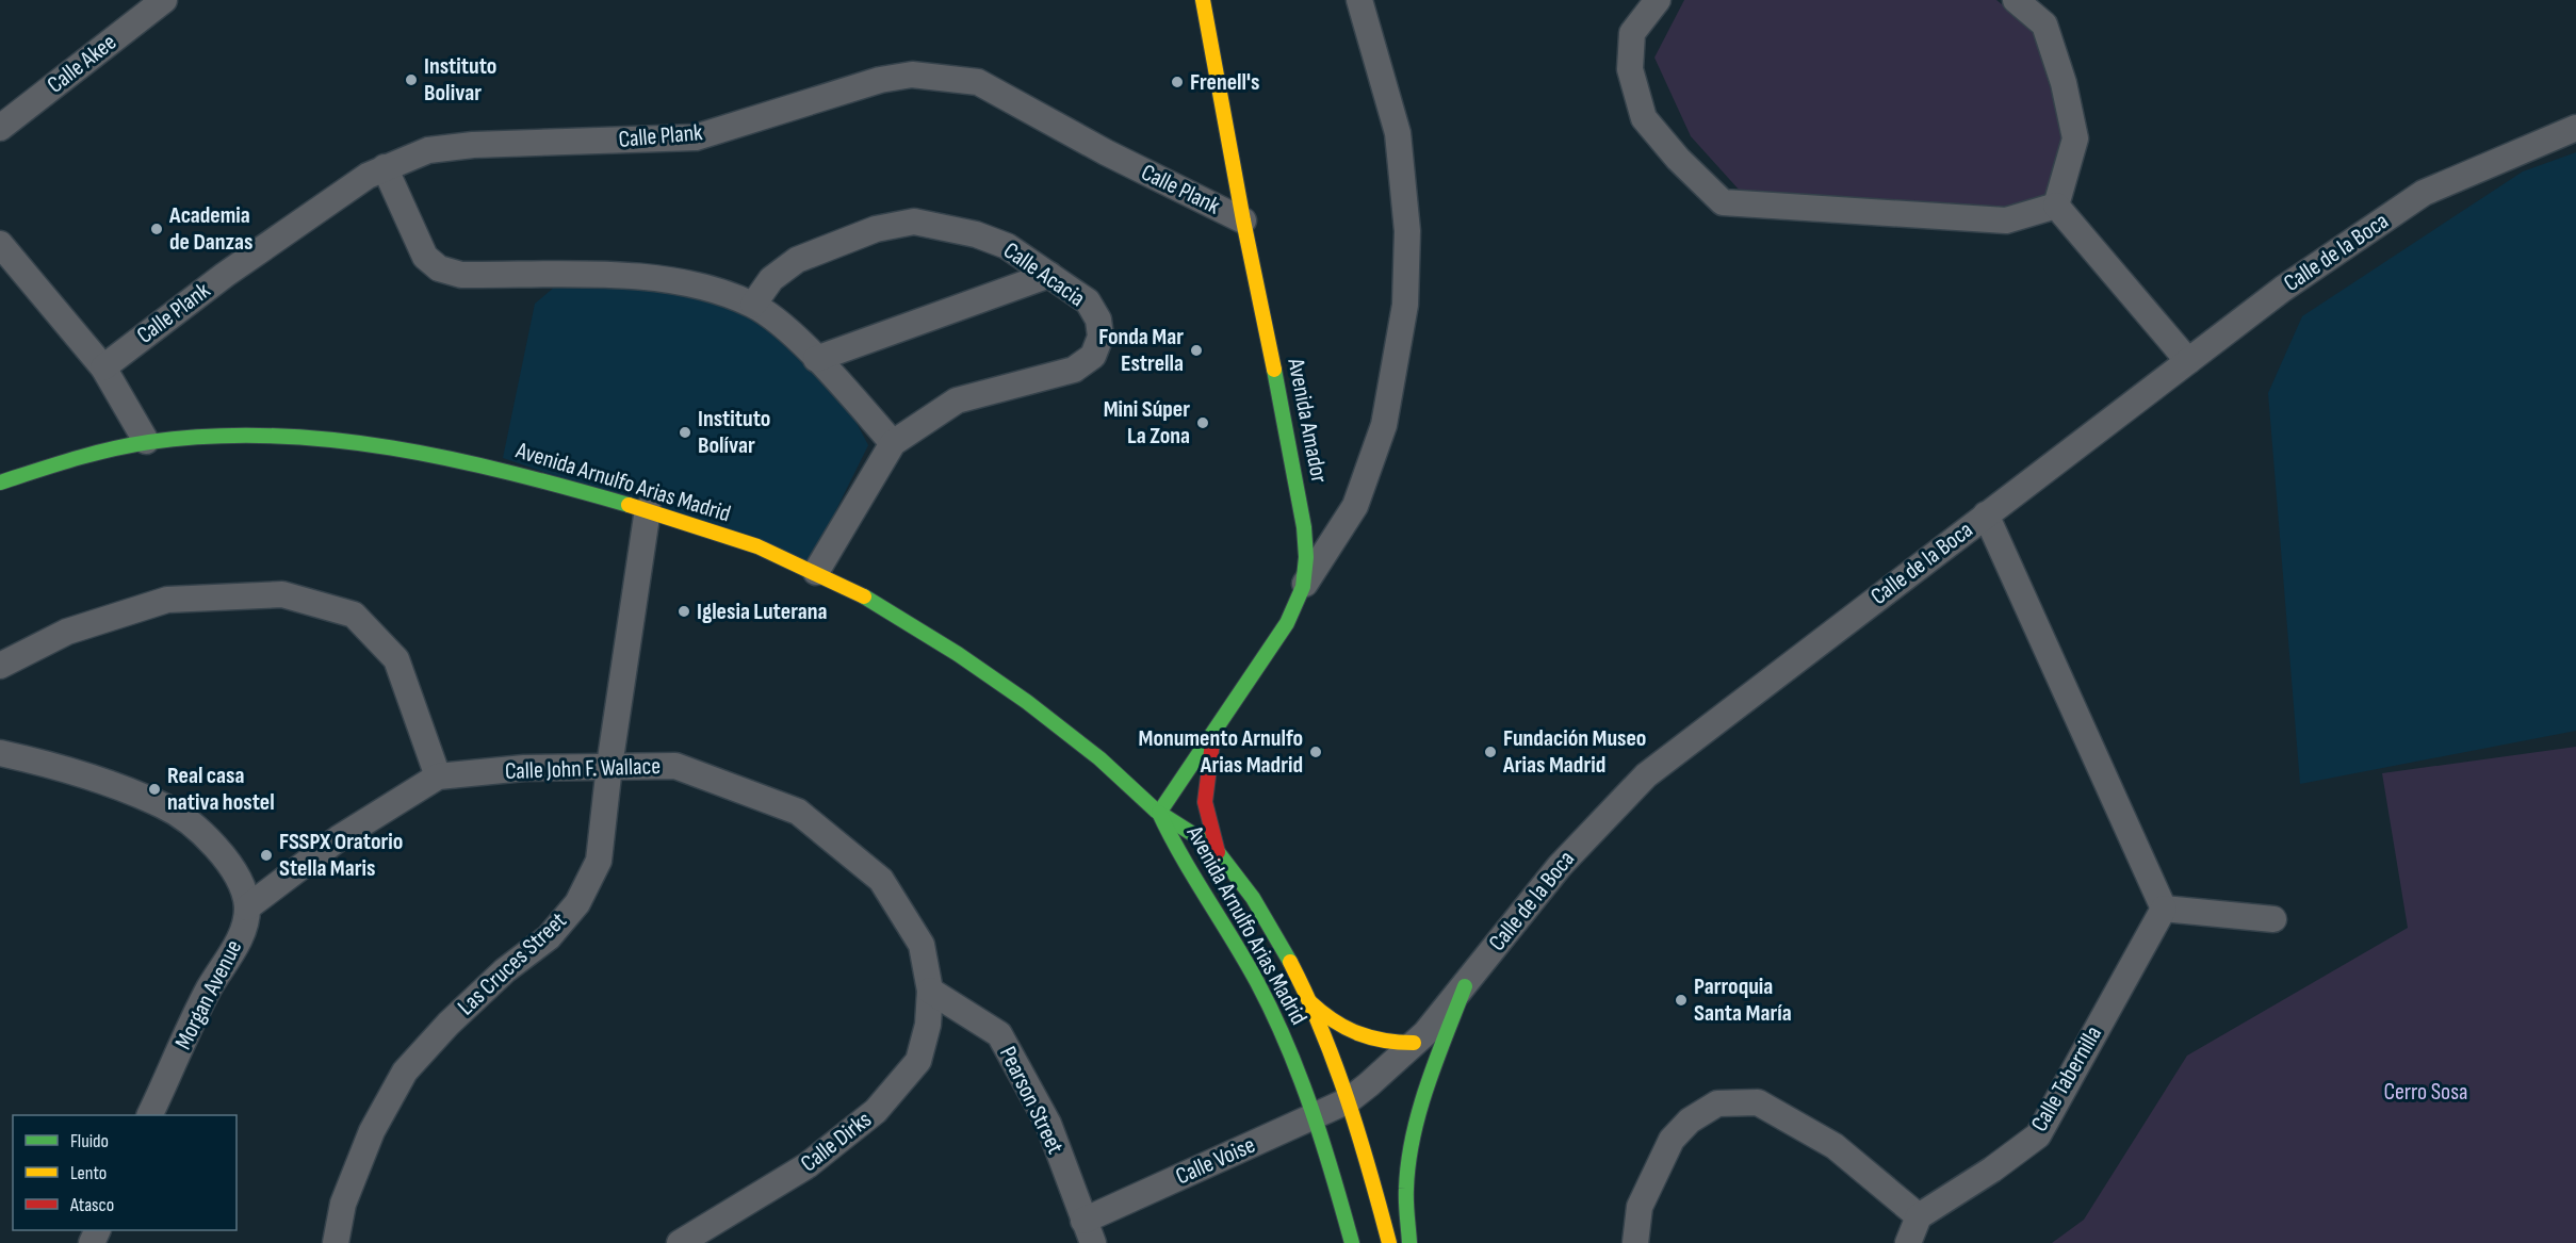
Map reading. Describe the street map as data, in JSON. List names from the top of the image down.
{
  "streets": {
    "main road": ["Avenida Amador", "Avenida Arnulfo Arias Madrid"],
    "street": [
      "Calle Akee",
      "Calle Plank",
      "Calle de la Boca",
      "Calle Acacia",
      "Calle John F. Wallace",
      "Las Cruces Street",
      "Morgan Avenue",
      "Calle Tabernilla",
      "Pearson Street",
      "Calle Dirks",
      "Calle Voise"
    ]
  },
  "crossings": [
    ["Calle Plank", "Avenida Amador"],
    ["Calle de la Boca", "Avenida Arnulfo Arias Madrid"],
    ["Calle de la Boca", "Calle Voise"],
    ["Avenida Amador", "Avenida Arnulfo Arias Madrid"],
    ["Avenida Arnulfo Arias Madrid", "Las Cruces Street"],
    ["Avenida Arnulfo Arias Madrid", "Calle Voise"],
    ["Calle John F. Wallace", "Las Cruces Street"],
    ["Calle John F. Wallace", "Morgan Avenue"],
    ["Calle John F. Wallace", "Pearson Street"],
    ["Calle John F. Wallace", "Calle Dirks"],
    ["Pearson Street", "Calle Dirks"],
    ["Pearson Street", "Calle Voise"]
  ],
  "parks": ["Cerro Sosa"],
  "places": [
    "Instituto Bolivar",
    "Frenell's",
    "Academia de Danzas",
    "Fonda Mar Estrella",
    "Mini Súper La Zona",
    "Instituto Bolívar",
    "Iglesia Luterana",
    "Monumento Arnulfo Arias Madrid",
    "Fundación Museo Arias Madrid",
    "Real casa nativa hostel",
    "FSSPX Oratorio Stella Maris",
    "Parroquia Santa María"
  ],
  "legend": ["Fluido", "Lento", "Atasco"]
}
